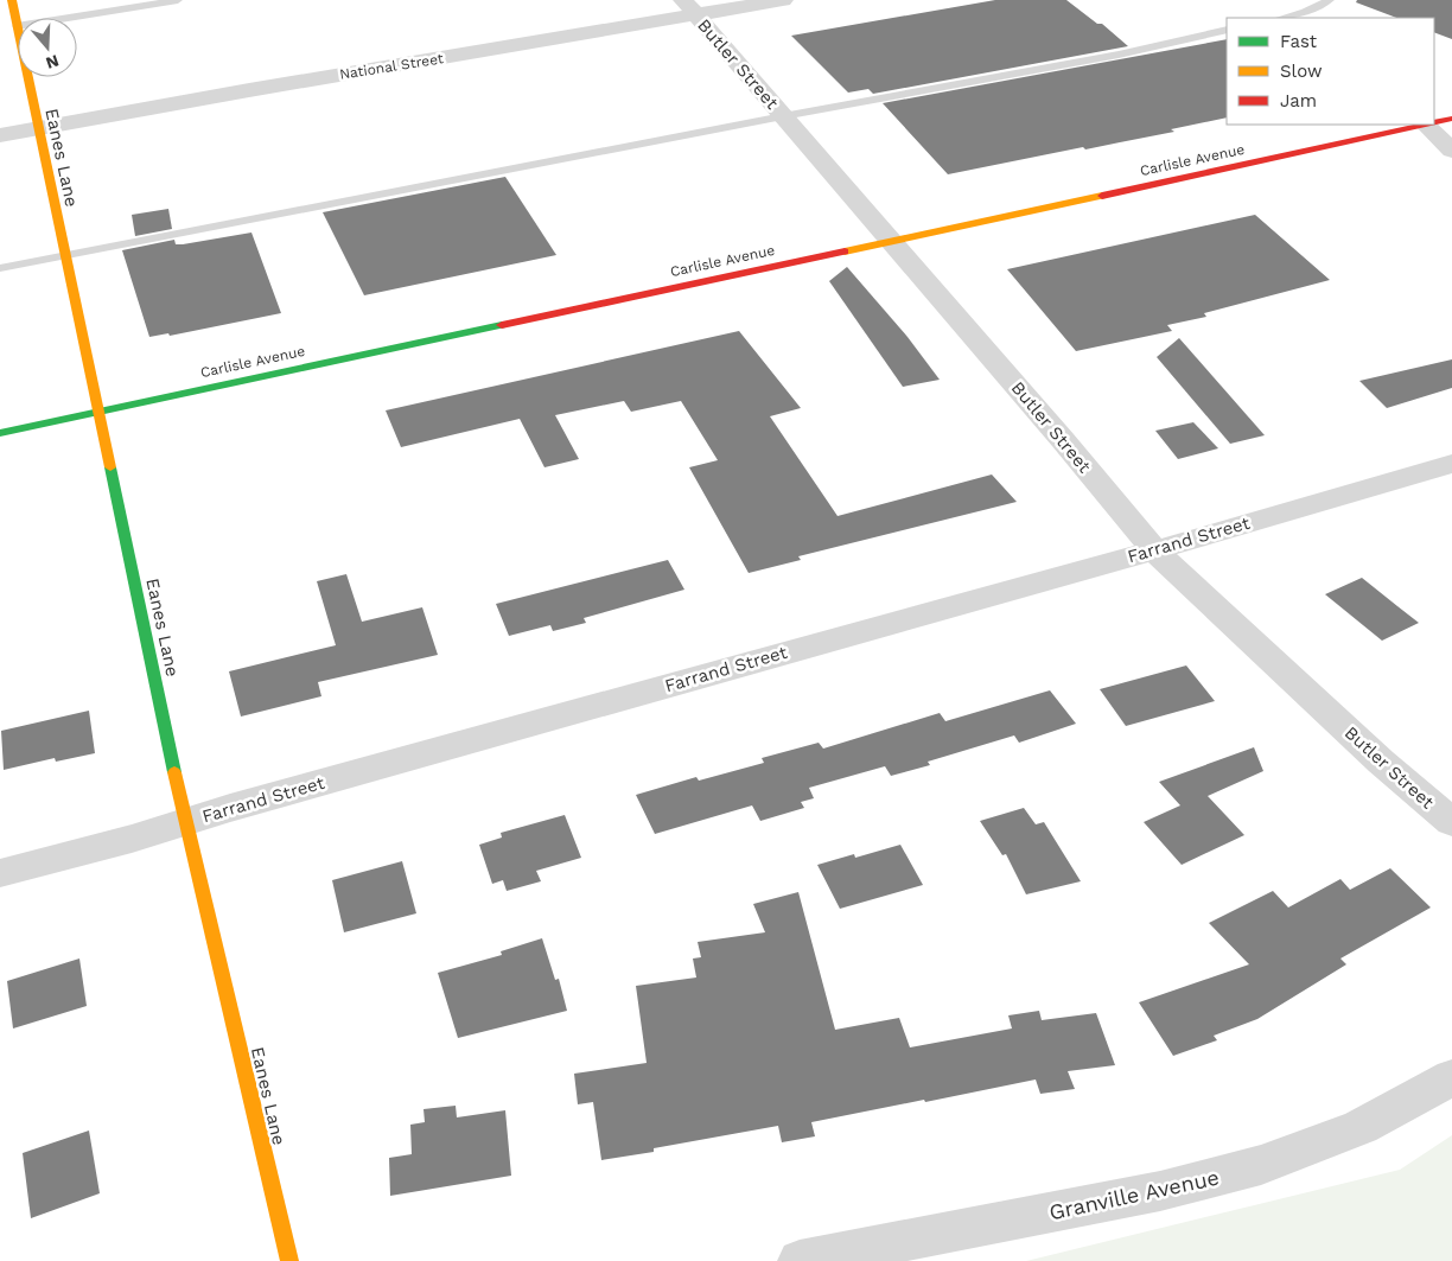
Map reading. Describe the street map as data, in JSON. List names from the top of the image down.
{
  "streets": {
    "street": [
      "Butler Street",
      "National Street",
      "Eanes Lane",
      "Carlisle Avenue",
      "Farrand Street",
      "Granville Avenue"
    ]
  },
  "crossings": [
    ["Butler Street", "National Street"],
    ["Butler Street", "Carlisle Avenue"],
    ["Butler Street", "Farrand Street"],
    ["National Street", "Eanes Lane"],
    ["Eanes Lane", "Carlisle Avenue"],
    ["Eanes Lane", "Farrand Street"]
  ],
  "legend": ["Fast", "Slow", "Jam"],
  "north": "bottom"
}
